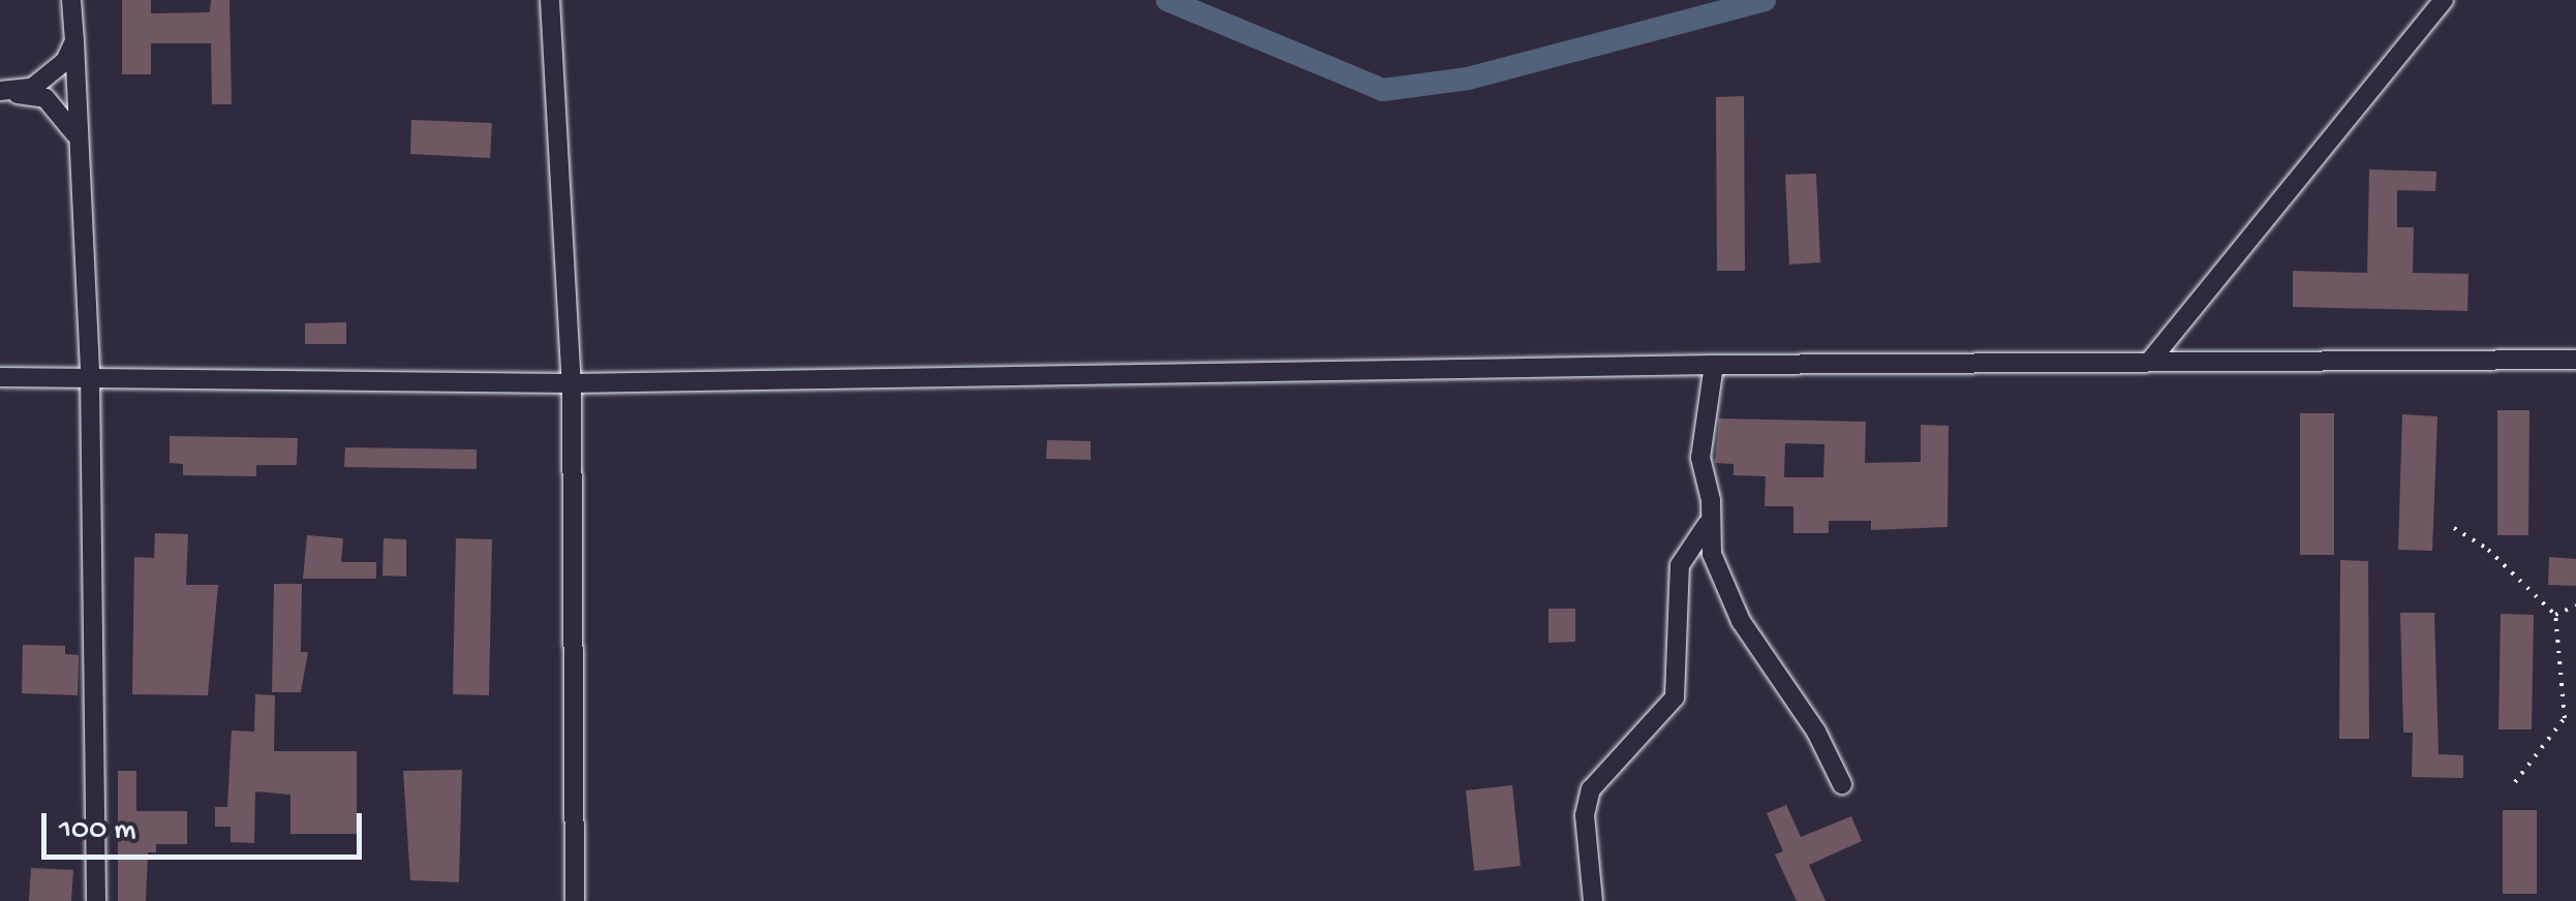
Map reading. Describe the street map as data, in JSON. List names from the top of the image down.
{
  "scale_bar": "100 m"
}
